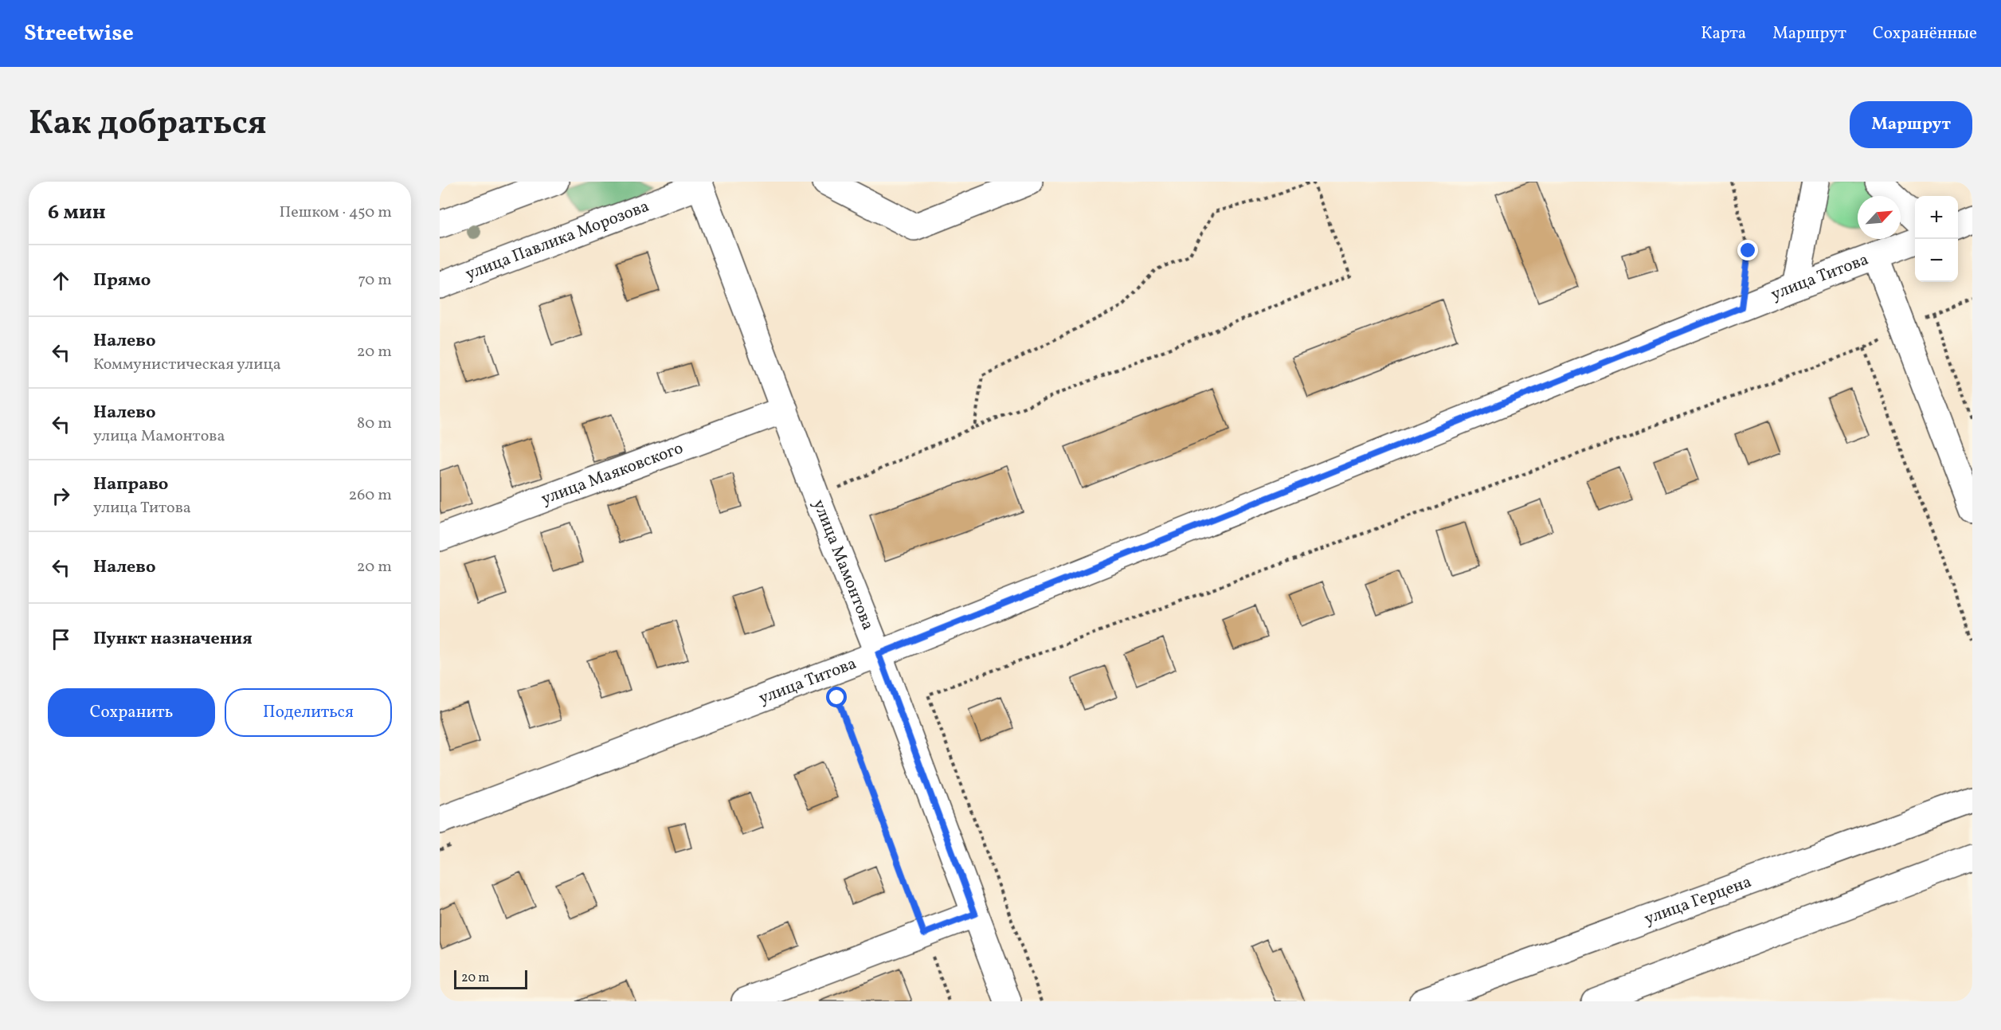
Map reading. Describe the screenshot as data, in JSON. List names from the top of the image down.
{
  "streets": {
    "street": [
      "улица Павлика Морозова",
      "улица Титова",
      "улица Маяковского",
      "улица Мамонтова",
      "улица Герцена"
    ]
  },
  "crossings": [
    ["улица Павлика Морозова", "улица Мамонтова"],
    ["улица Титова", "улица Мамонтова"],
    ["улица Маяковского", "улица Мамонтова"]
  ],
  "scale_bar": "20 m",
  "north": "top right",
  "page": {
    "header": "Streetwise",
    "nav": ["Карта", "Маршрут", "Сохранённые"],
    "title": "Как добраться",
    "buttons": [
      "Маршрут",
      ["Сохранить", "Поделиться"]
    ],
    "heading": ["6 мин", "Пешком · 450 m"],
    "map_buttons": ["+", "−"],
    "list": [
      ["Прямо", "70 m"],
      ["Налево", "Коммунистическая улица", "20 m"],
      ["Налево", "улица Мамонтова", "80 m"],
      ["Направо", "улица Титова", "260 m"],
      ["Налево", "20 m"],
      "Пункт назначения"
    ],
    "scale": "20 m"
  }
}
